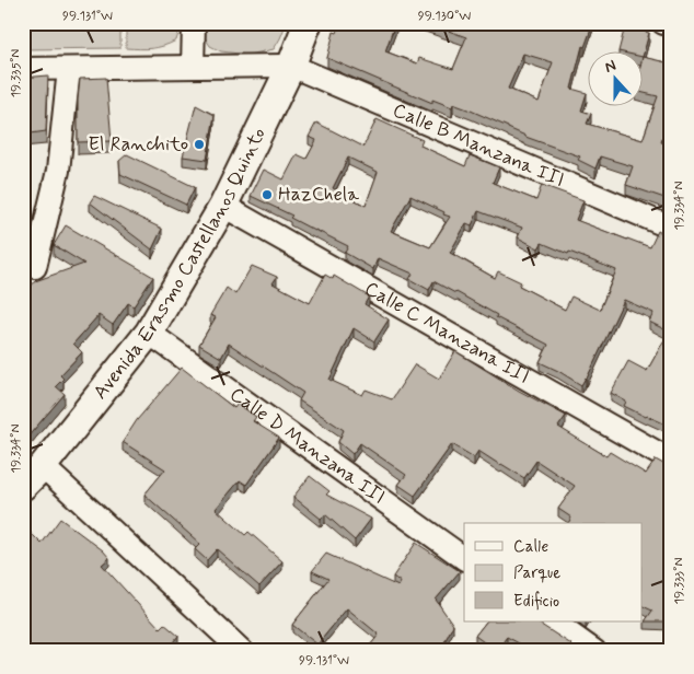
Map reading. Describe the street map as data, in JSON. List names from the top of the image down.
{
  "streets": {
    "street": [
      "Calle B Manzana III",
      "Avenida Erasmo Castellanos Quinto",
      "Calle C Manzana III",
      "Calle D Manzana III"
    ]
  },
  "crossings": [
    ["Calle B Manzana III", "Avenida Erasmo Castellanos Quinto"],
    ["Avenida Erasmo Castellanos Quinto", "Calle C Manzana III"],
    ["Avenida Erasmo Castellanos Quinto", "Calle D Manzana III"]
  ],
  "places": ["El Ranchito", "HazChela"],
  "legend": ["Calle", "Parque", "Edificio"],
  "north": "top",
  "coordinates": [
    "99.131°W",
    "99.130°W",
    "19.335°N",
    "19.334°N",
    "19.333°N"
  ]
}
